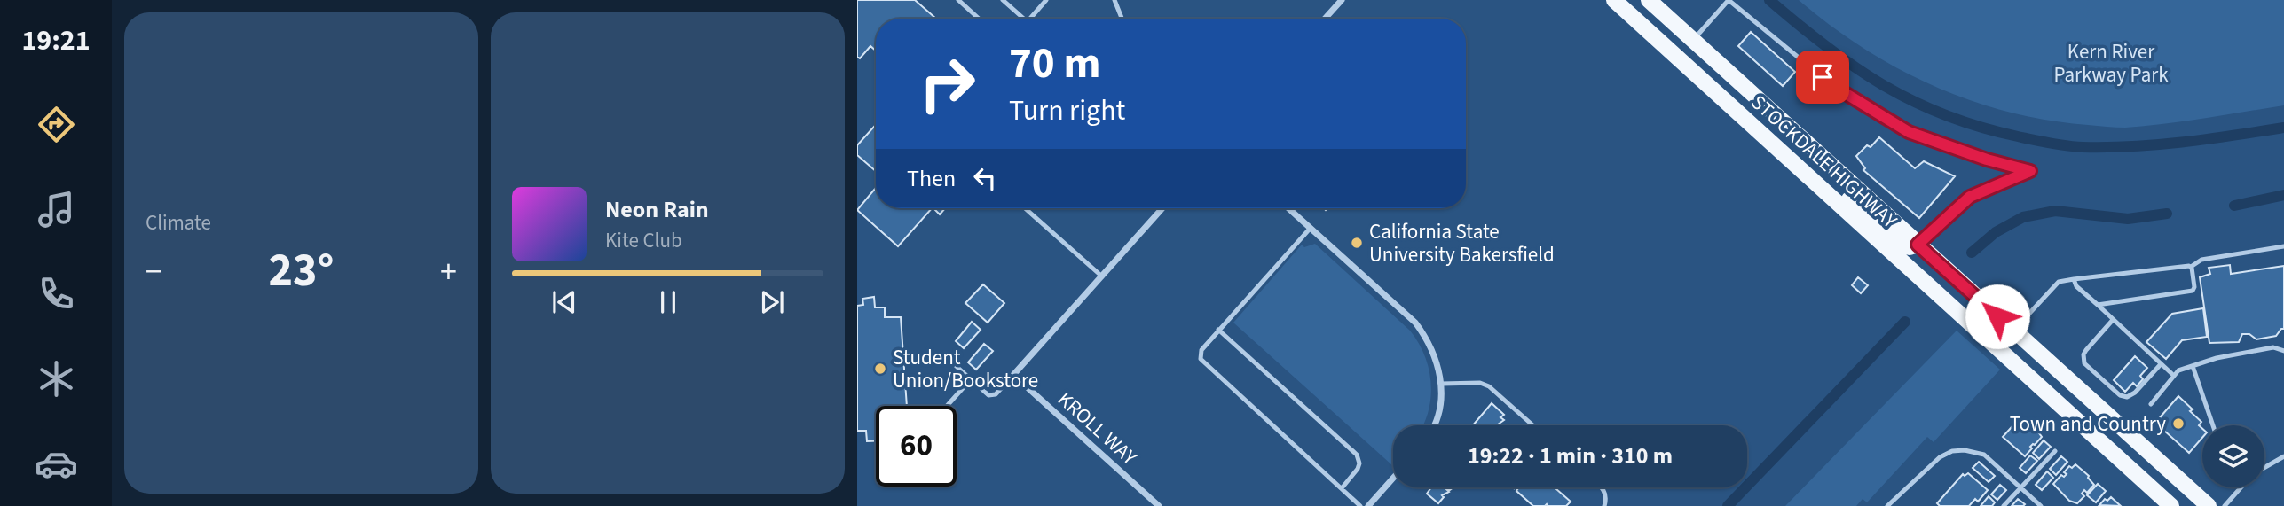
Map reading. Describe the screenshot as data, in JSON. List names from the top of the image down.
{
  "streets": {
    "main road": ["STOCKDALE HIGHWAY"],
    "street": ["KROLL WAY"]
  },
  "parks": ["Kern River Parkway Park"],
  "places": ["California State University Bakersfield", "Student Union/Bookstore", "Town and Country"],
  "page": {
    "tabs": "19:21",
    "tile": "Climate",
    "turn": ["70 m", "Turn right"],
    "then": "Then",
    "song": ["Neon Rain", "Kite Club"],
    "heat": ["−", "23°", "+"],
    "limit": "60",
    "trip": "19:22 · 1 min · 310 m"
  }
}
